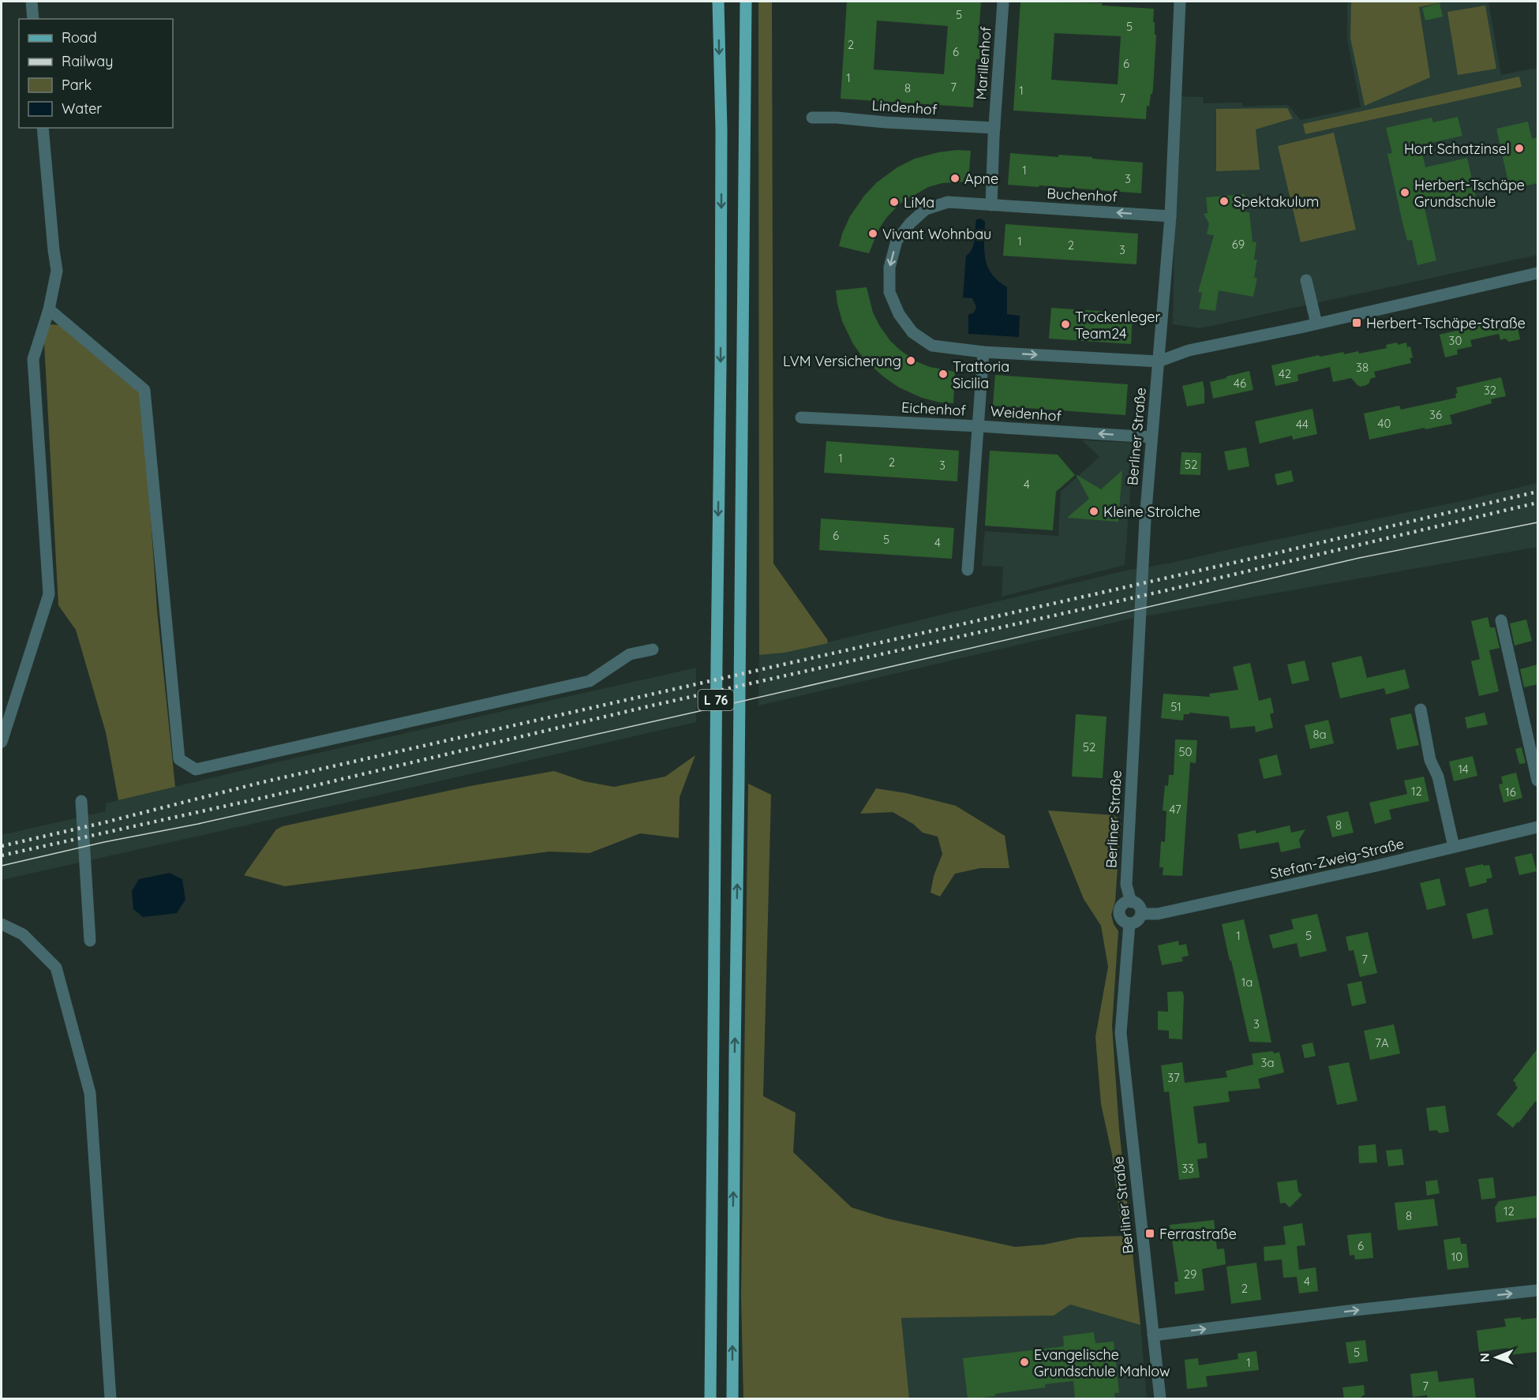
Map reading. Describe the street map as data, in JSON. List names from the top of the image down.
{
  "streets": {
    "main road": ["L 76"],
    "street": [
      "Marillenhof",
      "Lindenhof",
      "Buchenhof",
      "Eichenhof",
      "Weidenhof",
      "Berliner Straße",
      "Stefan-Zweig-Straße"
    ]
  },
  "crossings": [
    ["Marillenhof", "Lindenhof"],
    ["Marillenhof", "Buchenhof"],
    ["Buchenhof", "Weidenhof"],
    ["Buchenhof", "Berliner Straße"],
    ["Eichenhof", "Weidenhof"],
    ["Weidenhof", "Berliner Straße"],
    ["Berliner Straße", "Stefan-Zweig-Straße"]
  ],
  "places": {
    "other": [
      "Hort Schatzinsel",
      "Apne",
      "Herbert-Tschäpe Grundschule",
      "Spektakulum",
      "LiMa",
      "Vivant Wohnbau",
      "Trockenleger Team24",
      "LVM Versicherung",
      "Trattoria Sicilia",
      "Kleine Strolche",
      "Evangelische Grundschule Mahlow"
    ],
    "transit": ["Herbert-Tschäpe-Straße", "Ferrastraße"]
  },
  "house_numbers": [
    "5",
    "5",
    "2",
    "6",
    "6",
    "1",
    "7",
    "8",
    "1",
    "7",
    "1",
    "3",
    "1",
    "69",
    "2",
    "3",
    "30",
    "38",
    "42",
    "46",
    "32",
    "36",
    "40",
    "44",
    "1",
    "2",
    "52",
    "3",
    "4",
    "6",
    "5",
    "4",
    "51",
    "8a",
    "52",
    "50",
    "14",
    "12",
    "16",
    "47",
    "8",
    "1",
    "5",
    "7",
    "1a",
    "3",
    "7A",
    "3a",
    "37",
    "33",
    "12",
    "8",
    "6",
    "10",
    "29",
    "4",
    "2",
    "5",
    "1",
    "7"
  ],
  "legend": [
    "Road",
    "Railway",
    "Park",
    "Water"
  ],
  "north": "left"
}
